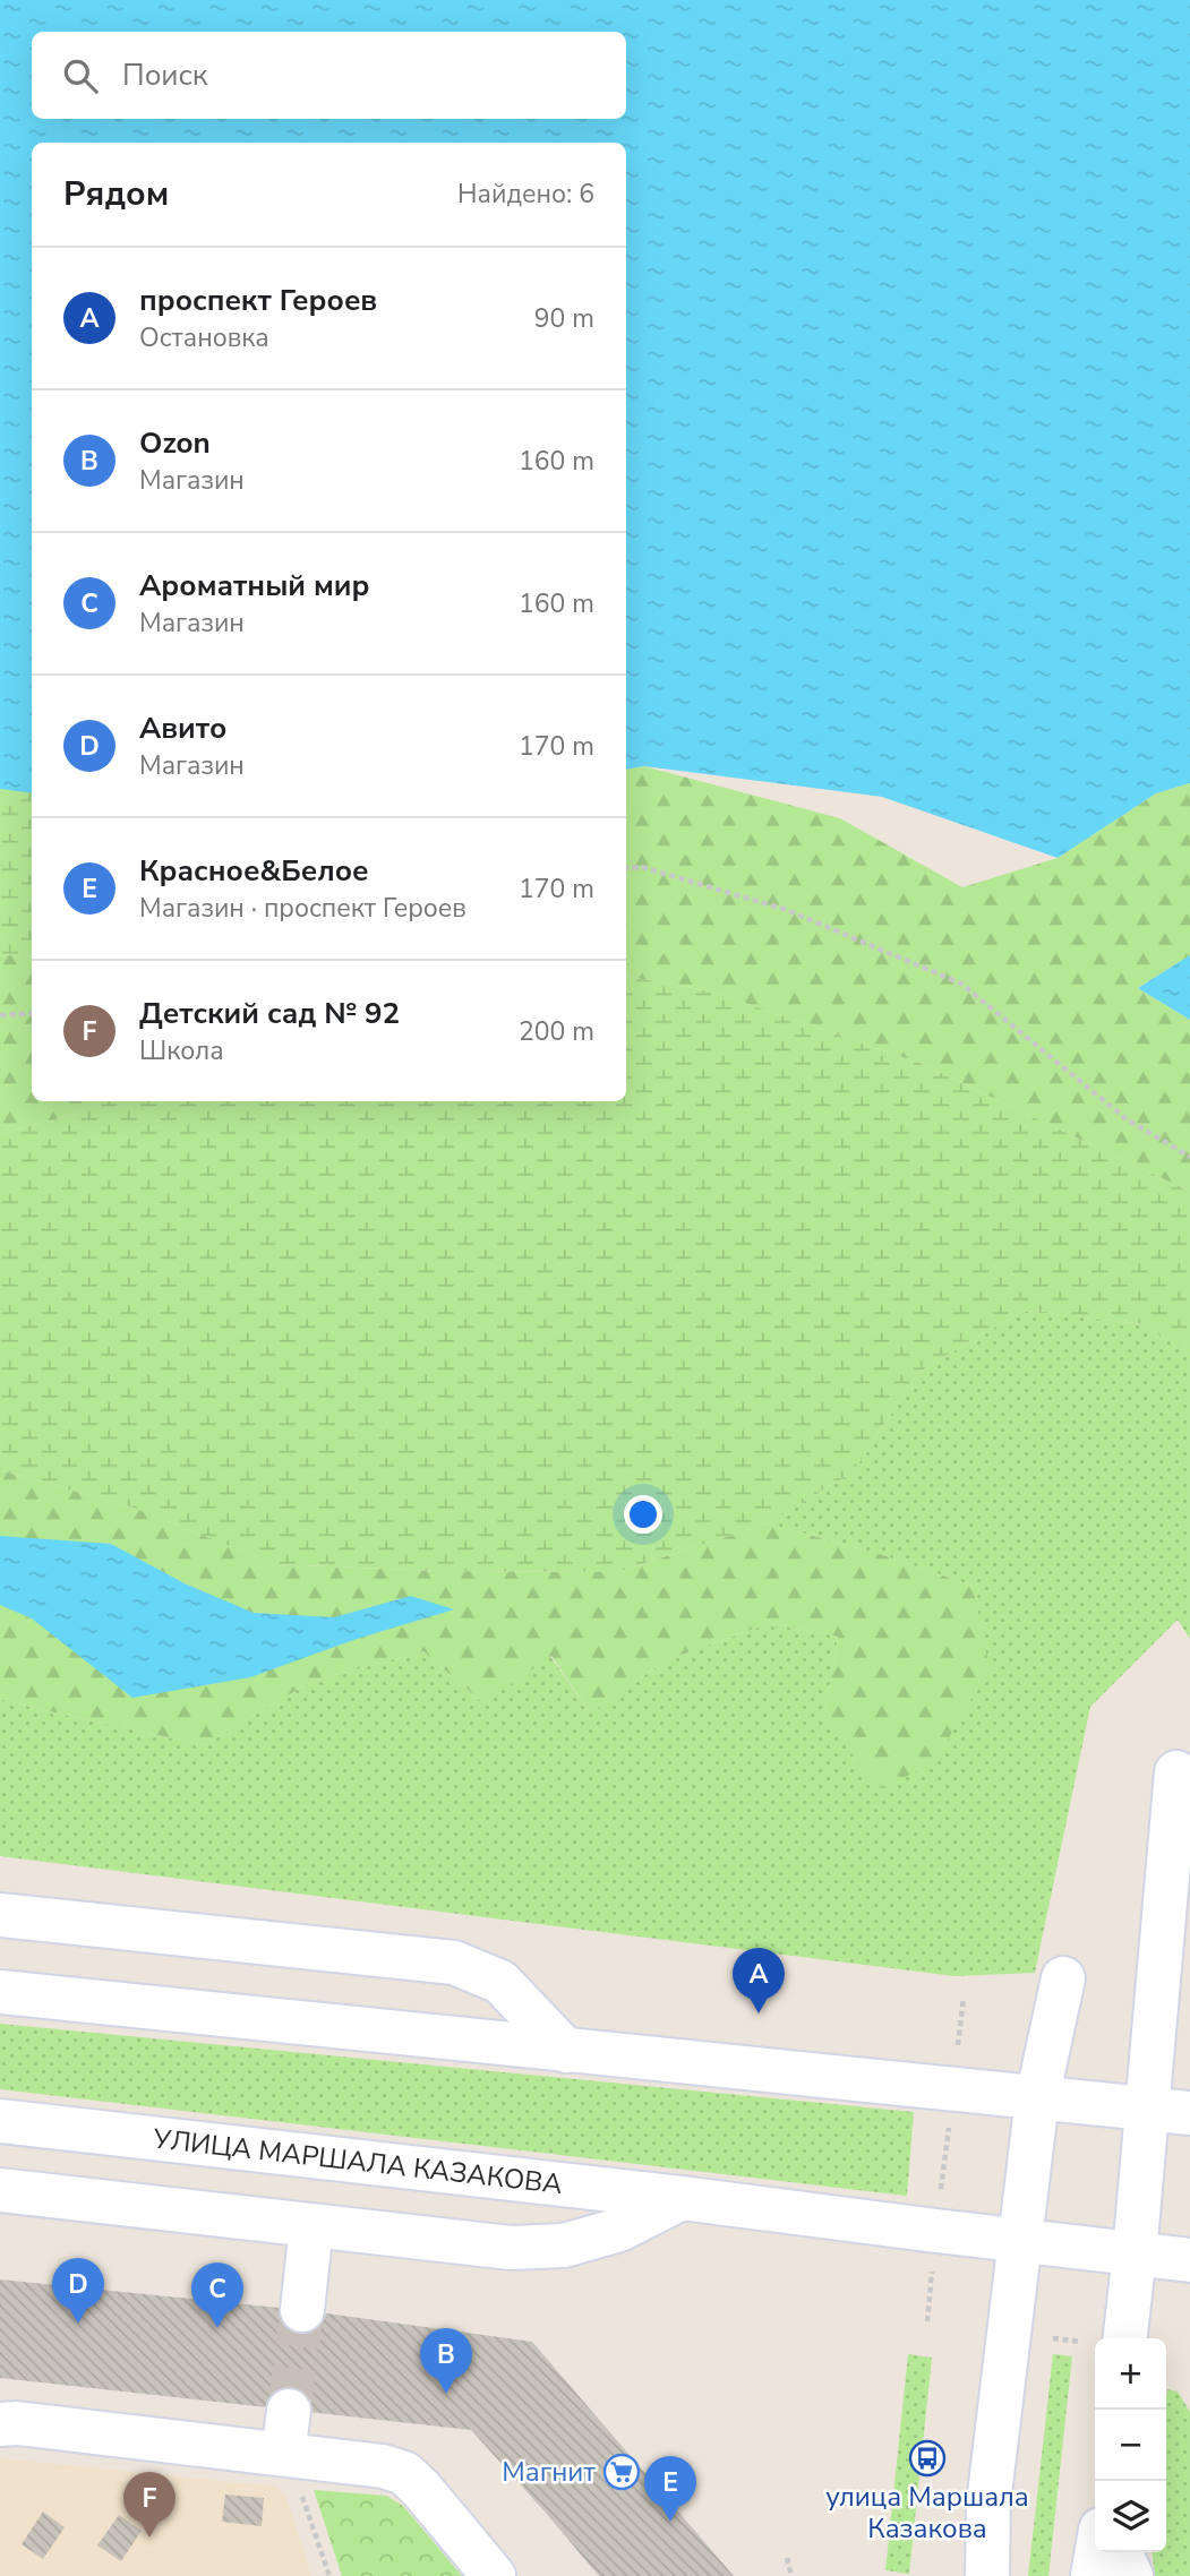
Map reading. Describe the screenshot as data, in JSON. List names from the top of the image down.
{
  "streets": {
    "street": ["УЛИЦА МАРШАЛА КАЗАКОВА"]
  },
  "places": {
    "bus stop": ["улица Маршала Казакова"],
    "supermarket": ["Магнит"]
  },
  "page": {
    "search": "Поиск",
    "heading": ["Рядом", "Найдено: 6"],
    "list": [
      {
        "mark": "A",
        "name": "проспект Героев",
        "note": "Остановка",
        "value": "90 m"
      },
      {
        "mark": "B",
        "name": "Ozon",
        "note": "Магазин",
        "value": "160 m"
      },
      {
        "mark": "C",
        "name": "Ароматный мир",
        "note": "Магазин",
        "value": "160 m"
      },
      {
        "mark": "D",
        "name": "Авито",
        "note": "Магазин",
        "value": "170 m"
      },
      {
        "mark": "E",
        "name": "Красное&Белое",
        "note": "Магазин · проспект Героев",
        "value": "170 m"
      },
      {
        "mark": "F",
        "name": "Детский сад № 92",
        "note": "Школа",
        "value": "200 m"
      }
    ],
    "pins": [
      "A",
      "D",
      "C",
      "B",
      "E",
      "F"
    ],
    "map_buttons": ["+", "−"]
  }
}
